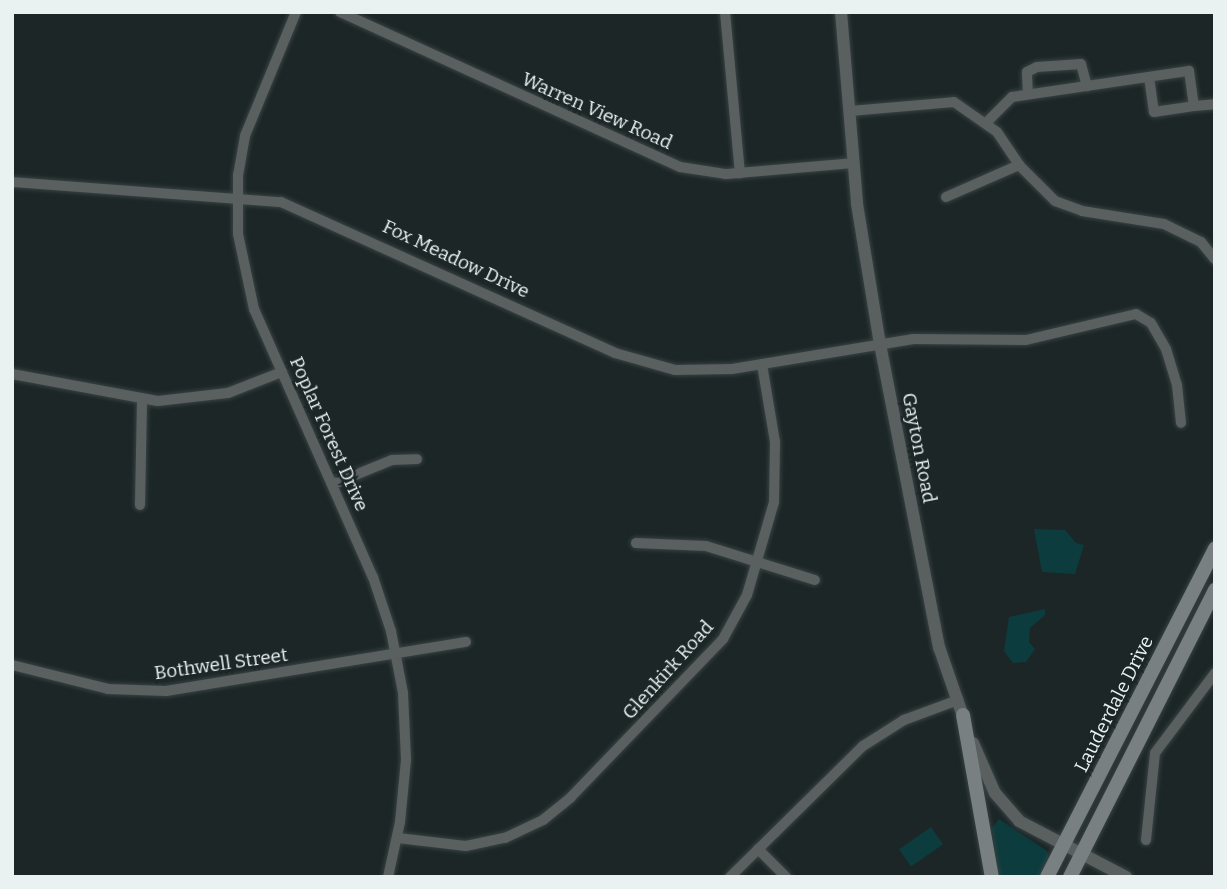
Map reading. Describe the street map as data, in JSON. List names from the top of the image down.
{
  "streets": {
    "main road": ["Lauderdale Drive"],
    "street": [
      "Warren View Road",
      "Fox Meadow Drive",
      "Poplar Forest Drive",
      "Gayton Road",
      "Bothwell Street",
      "Glenkirk Road"
    ]
  },
  "crossings": [
    ["Warren View Road", "Gayton Road"],
    ["Fox Meadow Drive", "Poplar Forest Drive"],
    ["Fox Meadow Drive", "Gayton Road"],
    ["Fox Meadow Drive", "Glenkirk Road"],
    ["Poplar Forest Drive", "Bothwell Street"],
    ["Poplar Forest Drive", "Glenkirk Road"],
    ["Gayton Road", "Lauderdale Drive"]
  ]
}
